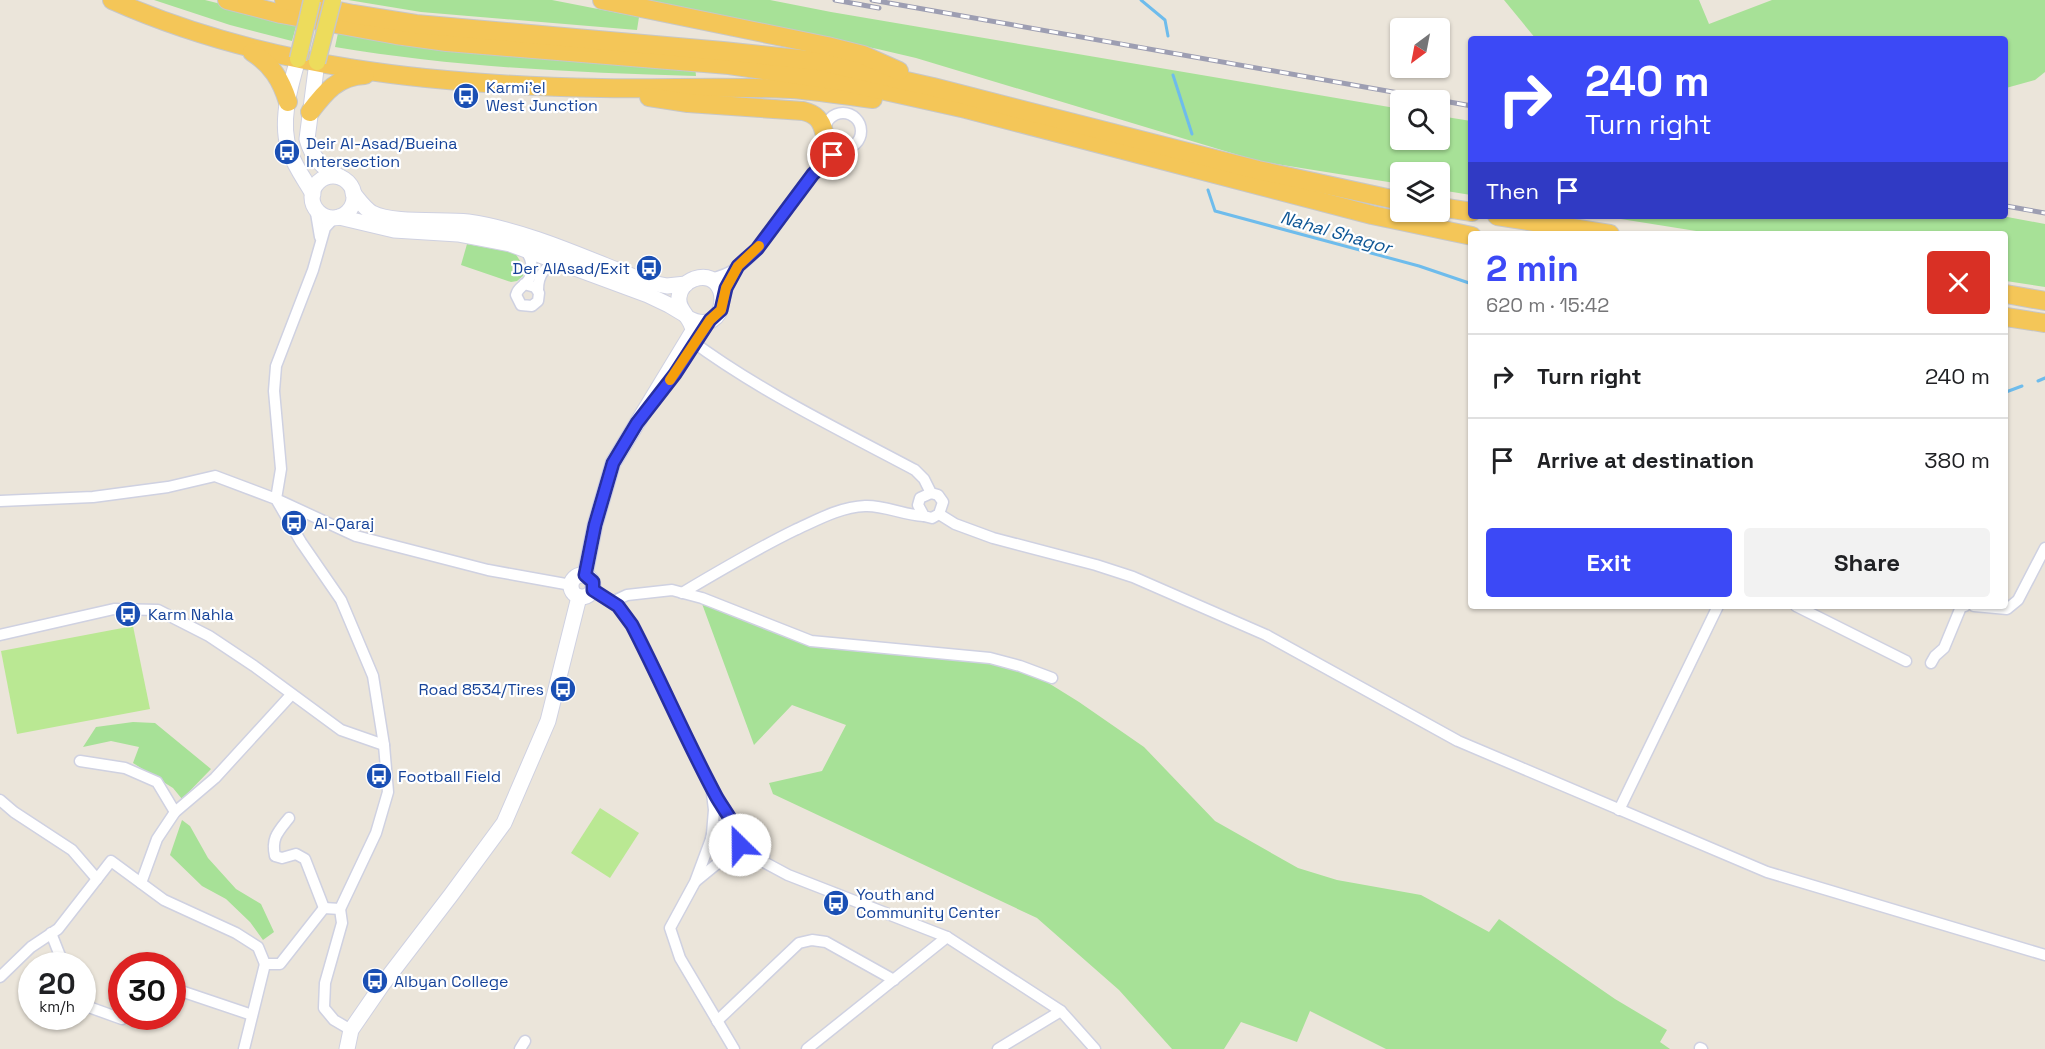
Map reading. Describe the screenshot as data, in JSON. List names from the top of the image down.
{
  "water": ["Nahal Shagor"],
  "places": {
    "bus stop": [
      "Karmi'el West Junction",
      "Deir Al-Asad/Bueina Intersection",
      "Der AlAsad/Exit",
      "Al-Qaraj",
      "Karm Nahla",
      "Road 8534/Tires",
      "Football Field",
      "Youth and Community Center",
      "Albyan College"
    ]
  },
  "north": "bottom left",
  "page": {
    "turn": ["240 m", "Turn right"],
    "then": "Then",
    "heading": ["2 min", "620 m · 15:42"],
    "list": [
      {
        "name": "Turn right",
        "value": "240 m"
      },
      {
        "name": "Arrive at destination",
        "value": "380 m"
      }
    ],
    "buttons": ["Exit", "Share"],
    "speed": "20 km/h",
    "limit": "30"
  }
}
